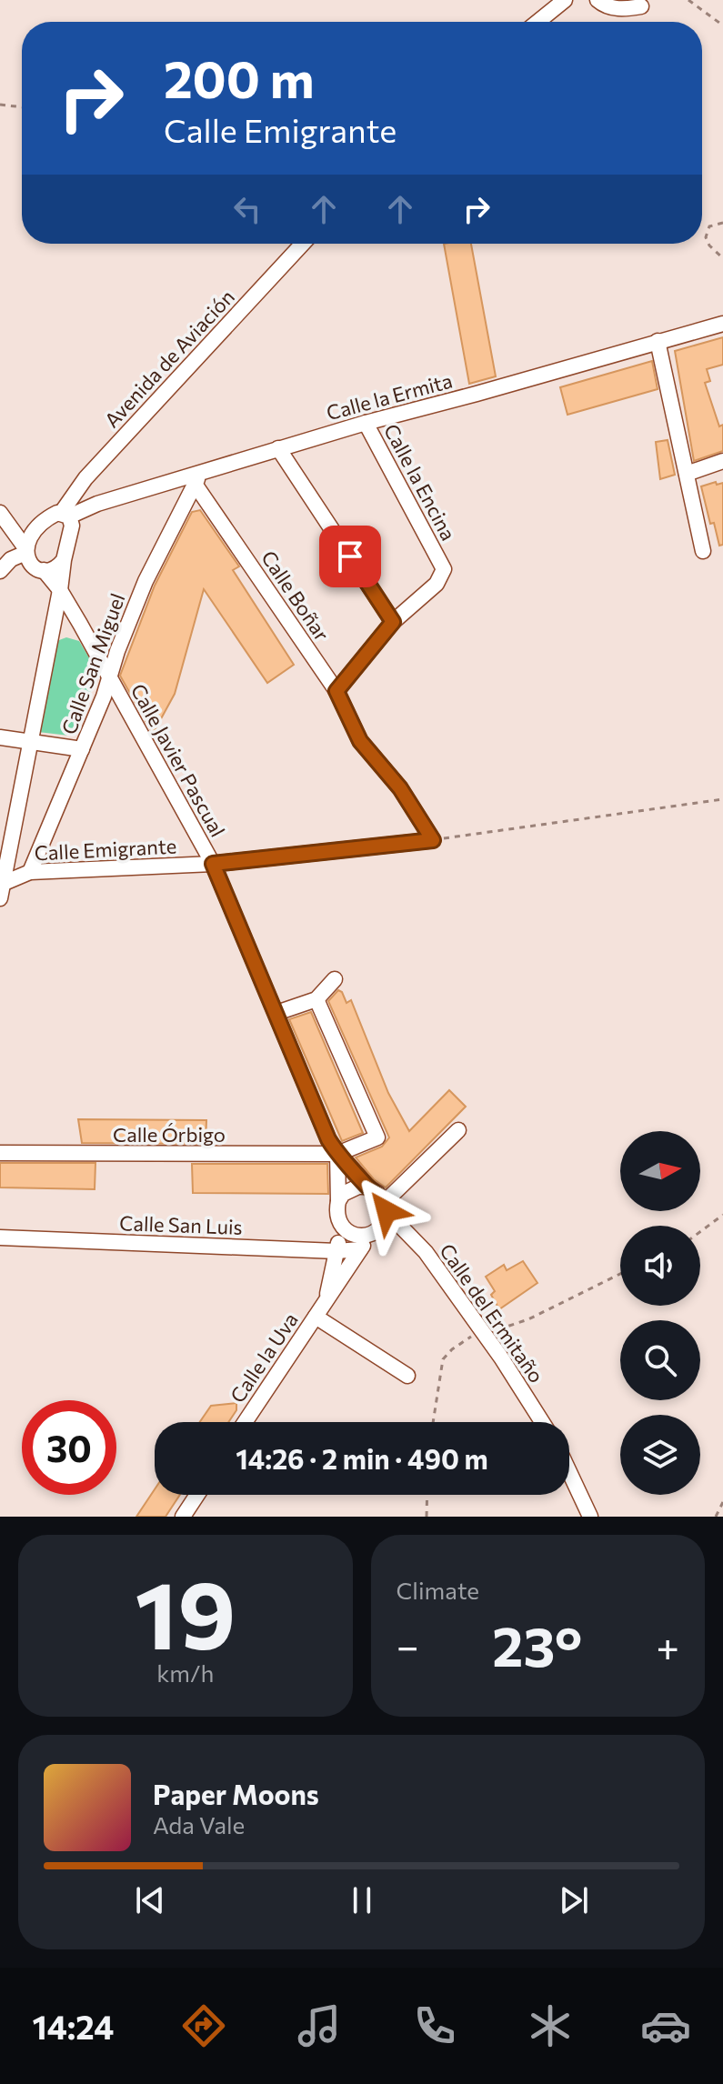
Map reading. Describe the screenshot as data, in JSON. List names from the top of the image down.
{
  "streets": {
    "street": [
      "Avenida de Aviación",
      "Calle la Ermita",
      "Calle la Encina",
      "Calle Boñar",
      "Calle San Miguel",
      "Calle Javier Pascual",
      "Calle Emigrante",
      "Calle Órbigo",
      "Calle San Luis",
      "Calle del Ermitaño",
      "Calle la Uva"
    ]
  },
  "crossings": [
    ["Avenida de Aviación", "Calle la Ermita"],
    ["Calle la Ermita", "Calle la Encina"],
    ["Calle la Ermita", "Calle Boñar"],
    ["Calle la Ermita", "Calle San Miguel"],
    ["Calle la Encina", "Calle Boñar"],
    ["Calle Boñar", "Calle San Miguel"],
    ["Calle Boñar", "Calle Emigrante"],
    ["Calle San Miguel", "Calle Javier Pascual"],
    ["Calle San Miguel", "Calle Emigrante"],
    ["Calle Javier Pascual", "Calle Emigrante"],
    ["Calle Javier Pascual", "Calle Órbigo"],
    ["Calle Javier Pascual", "Calle del Ermitaño"],
    ["Calle Javier Pascual", "Calle la Uva"],
    ["Calle San Luis", "Calle la Uva"],
    ["Calle del Ermitaño", "Calle la Uva"]
  ],
  "north": "right",
  "page": {
    "turn": ["200 m", "Calle Emigrante"],
    "limit": "30",
    "trip": "14:26 · 2 min · 490 m",
    "tile": [
      ["19", "km/h"],
      "Climate"
    ],
    "heat": ["−", "23°", "+"],
    "song": ["Paper Moons", "Ada Vale"],
    "tabs": "14:24"
  }
}
